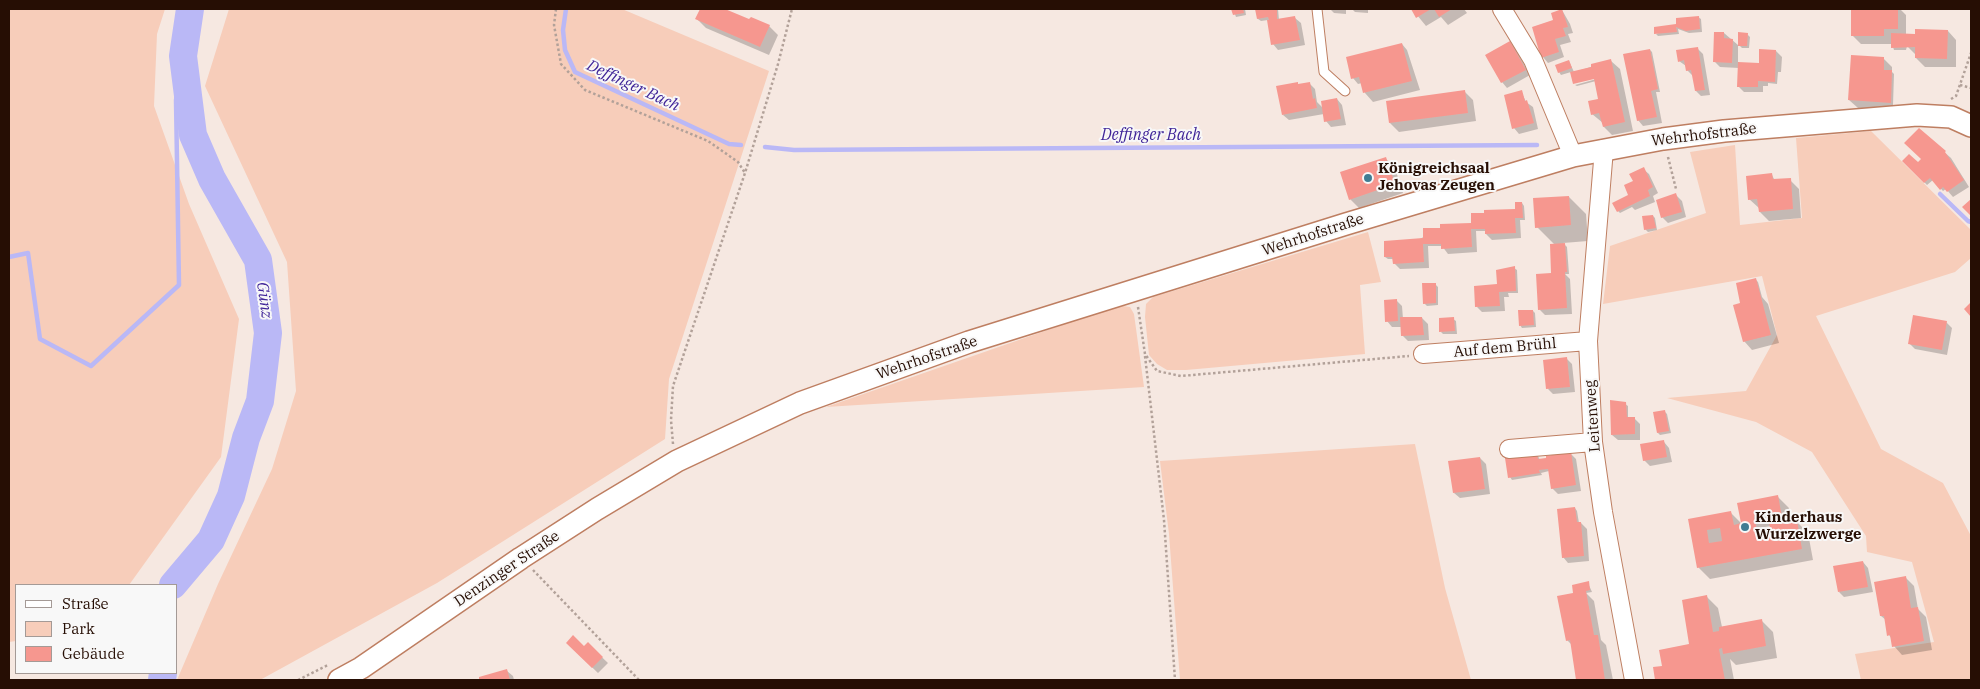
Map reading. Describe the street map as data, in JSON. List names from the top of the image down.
{
  "streets": {
    "street": [
      "Wehrhofstraße",
      "Auf dem Brühl",
      "Leitenweg",
      "Denzinger Straße"
    ]
  },
  "crossings": [
    ["Wehrhofstraße", "Leitenweg"],
    ["Wehrhofstraße", "Denzinger Straße"],
    ["Auf dem Brühl", "Leitenweg"]
  ],
  "water": ["Deffinger Bach", "Günz"],
  "places": ["Königreichsaal Jehovas Zeugen", "Kinderhaus Wurzelzwerge"],
  "legend": ["Straße", "Park", "Gebäude"]
}
